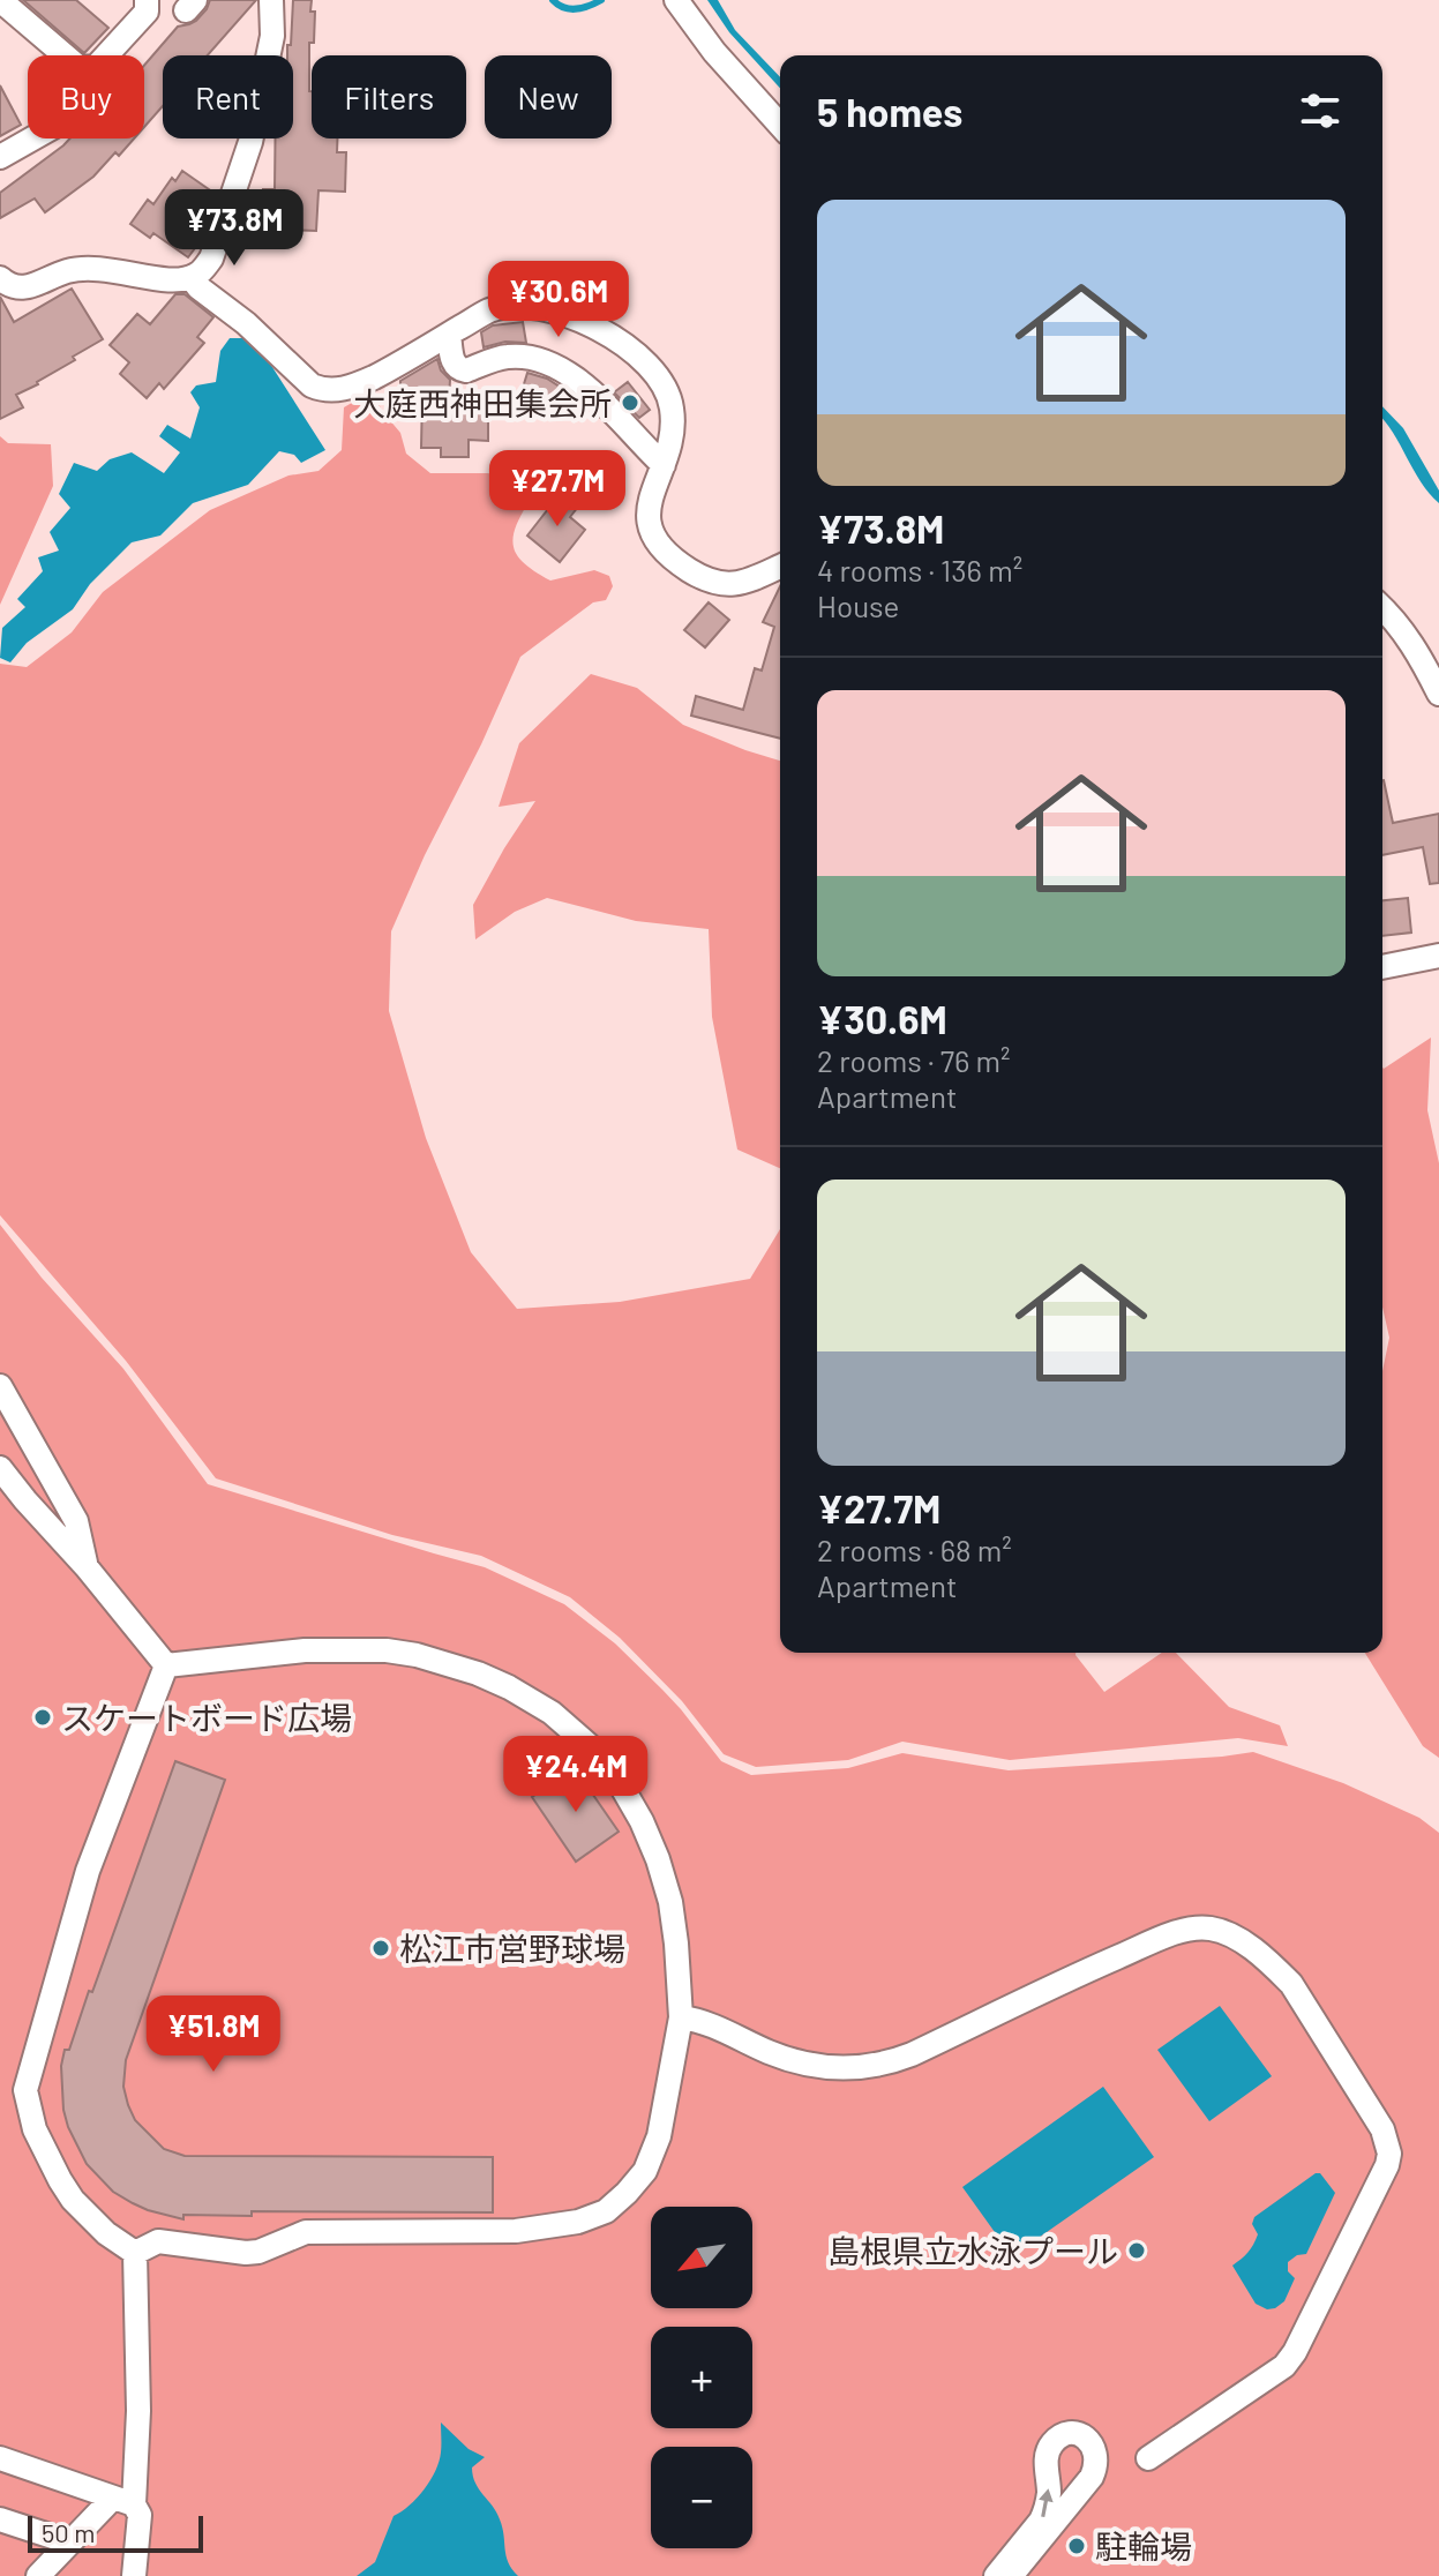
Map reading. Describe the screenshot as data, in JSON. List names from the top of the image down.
{
  "places": [
    "大庭西神田集会所",
    "スケートボード広場",
    "松江市営野球場",
    "島根県立水泳プール",
    "駐輪場"
  ],
  "scale_bar": "50 m",
  "north": "bottom left",
  "page": {
    "chip": [
      "Buy",
      "Rent",
      "Filters",
      "New"
    ],
    "heading": "5 homes",
    "list": [
      {
        "name": "¥73.8M",
        "note": "4 rooms · 136 m² · House"
      },
      {
        "name": "¥30.6M",
        "note": "2 rooms · 76 m² · Apartment"
      },
      {
        "name": "¥27.7M",
        "note": "2 rooms · 68 m² · Apartment"
      }
    ],
    "price": [
      "¥73.8M",
      "¥30.6M",
      "¥27.7M",
      "¥24.4M",
      "¥51.8M"
    ],
    "map_buttons": ["+", "−"],
    "scale": "50 m"
  }
}
